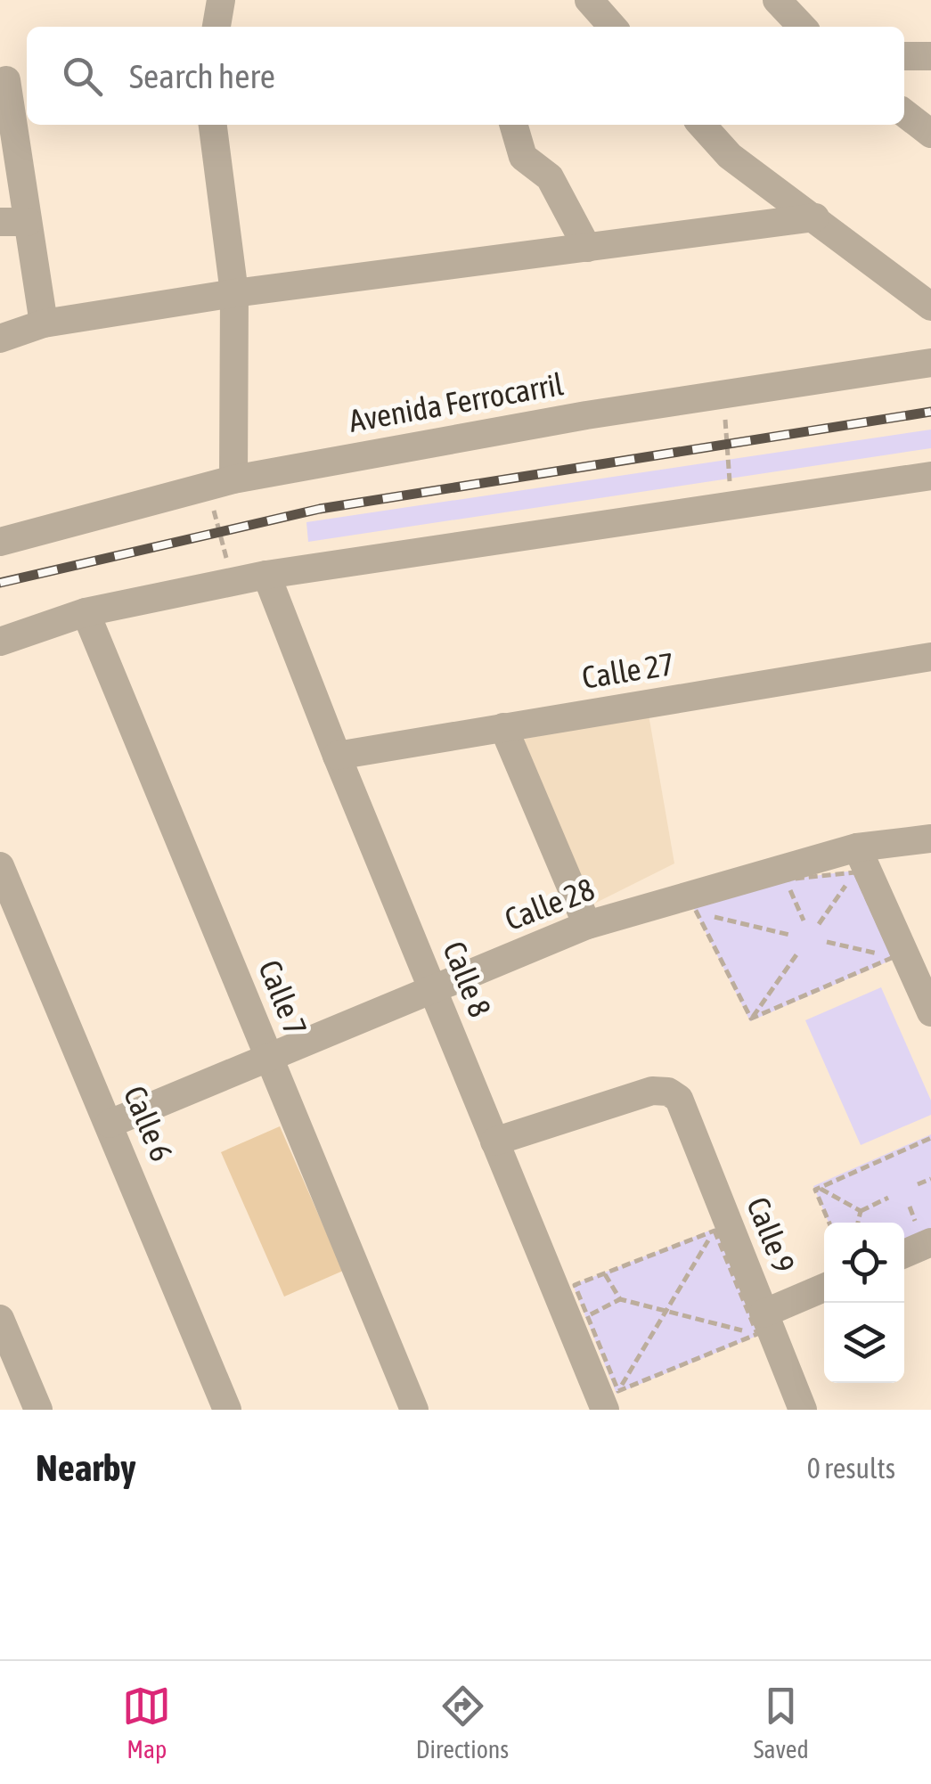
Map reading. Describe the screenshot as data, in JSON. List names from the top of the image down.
{
  "streets": {
    "street": [
      "Avenida Ferrocarril",
      "Calle 27",
      "Calle 28",
      "Calle 8",
      "Calle 7",
      "Calle 6",
      "Calle 9"
    ]
  },
  "crossings": [
    ["Calle 27", "Calle 8"],
    ["Calle 28", "Calle 8"],
    ["Calle 28", "Calle 7"],
    ["Calle 28", "Calle 6"],
    ["Calle 8", "Calle 9"]
  ],
  "page": {
    "search": "Search here",
    "heading": ["Nearby", "0 results"],
    "nav": ["Map", "Directions", "Saved"]
  }
}
